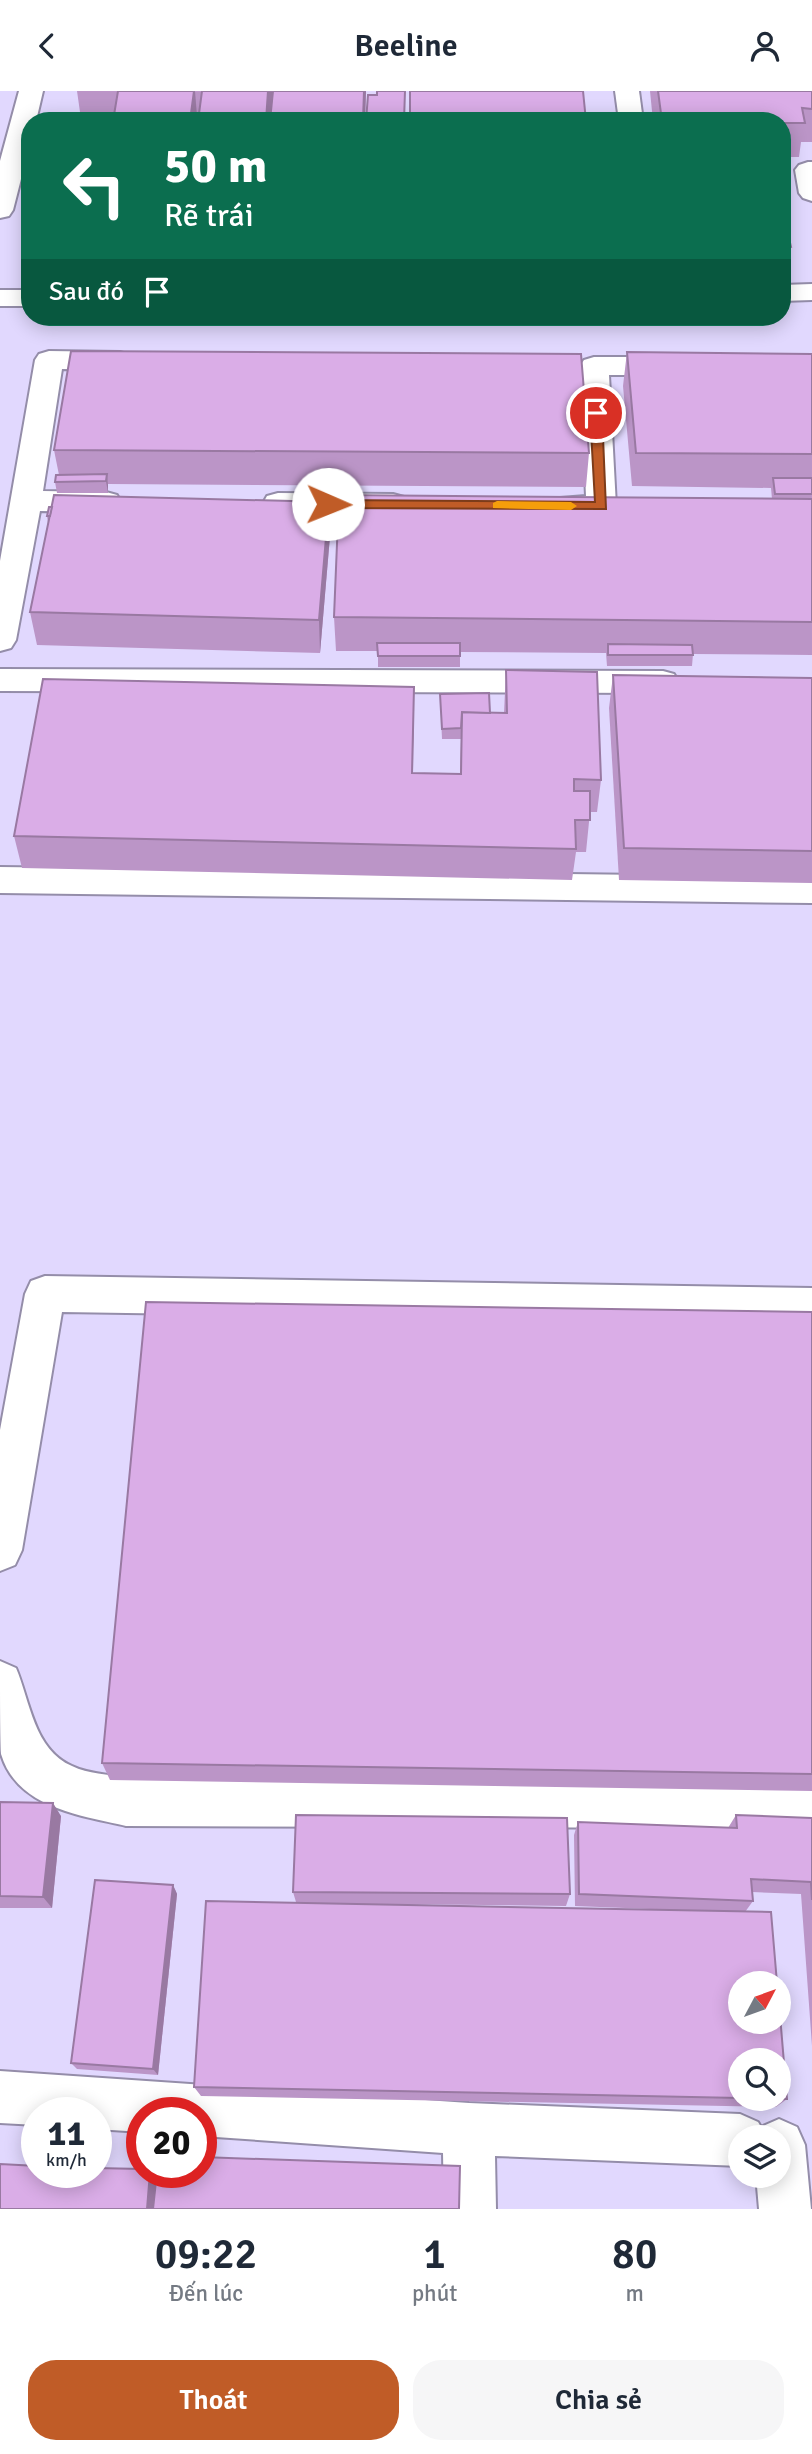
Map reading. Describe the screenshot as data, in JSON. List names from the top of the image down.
{
  "north": "top right",
  "page": {
    "header": "Beeline",
    "turn": ["50 m", "Rẽ trái"],
    "then": "Sau đó",
    "speed": "11 km/h",
    "limit": "20",
    "eta": [
      "09:22",
      "Đến lúc",
      "1",
      "phút",
      "80",
      "m"
    ],
    "buttons": ["Thoát", "Chia sẻ"]
  }
}
